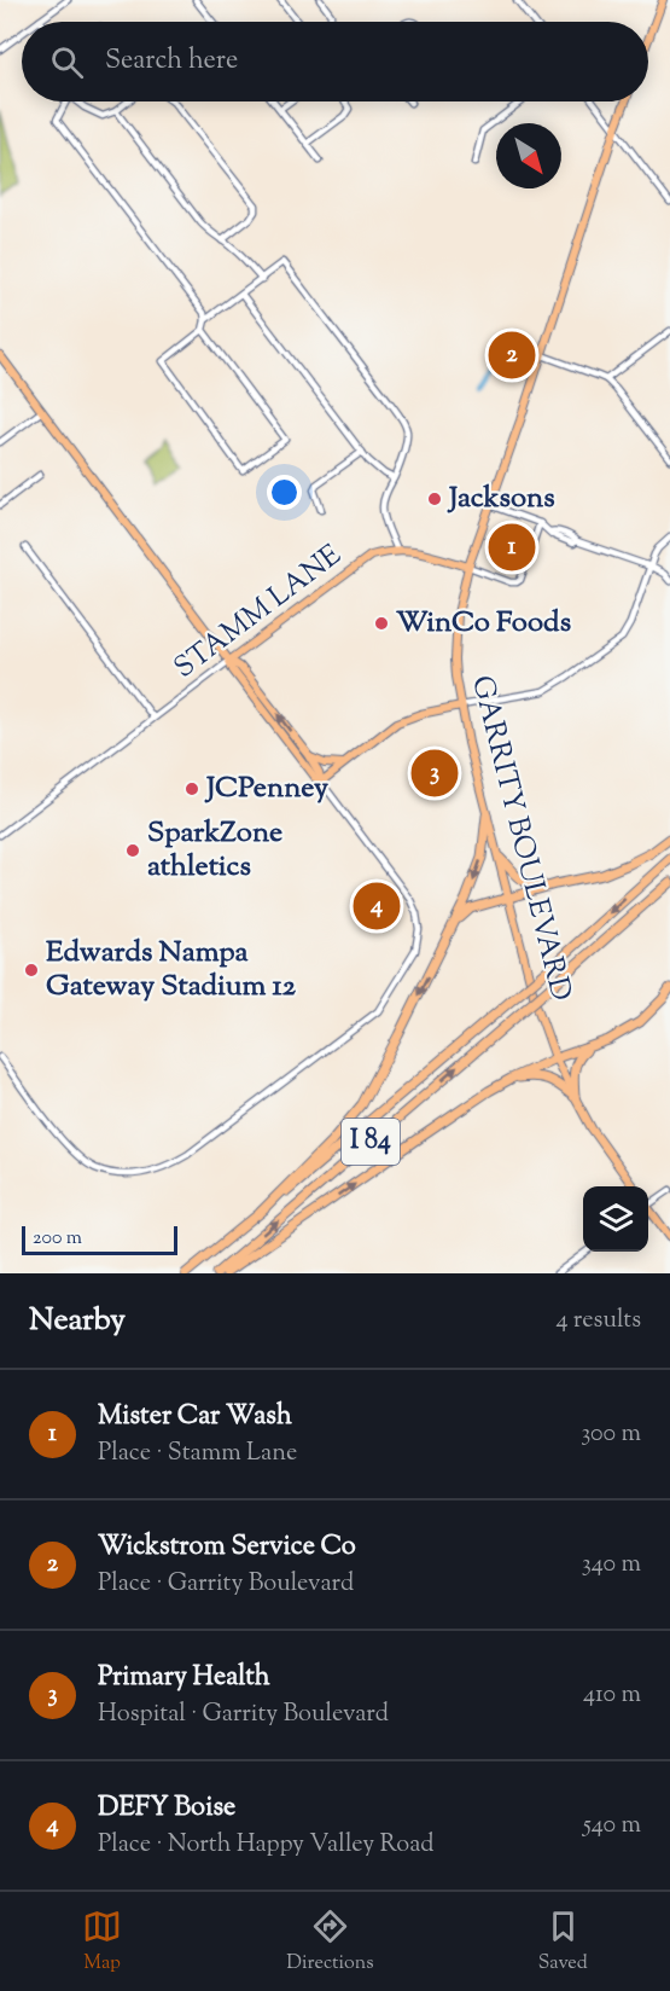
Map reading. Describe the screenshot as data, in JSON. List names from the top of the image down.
{
  "streets": {
    "highway": ["I 84"],
    "main road": ["STAMM LANE", "GARRITY BOULEVARD"]
  },
  "crossings": [
    ["STAMM LANE", "GARRITY BOULEVARD"]
  ],
  "places": [
    "Jacksons",
    "WinCo Foods",
    "JCPenney",
    "SparkZone athletics",
    "Edwards Nampa Gateway Stadium 12"
  ],
  "scale_bar": "200 m",
  "north": "bottom right",
  "page": {
    "search": "Search here",
    "pins": [
      "2",
      "1",
      "3",
      "4"
    ],
    "scale": "200 m",
    "heading": ["Nearby", "4 results"],
    "list": [
      {
        "mark": "1",
        "name": "Mister Car Wash",
        "note": "Place · Stamm Lane",
        "value": "300 m"
      },
      {
        "mark": "2",
        "name": "Wickstrom Service Co",
        "note": "Place · Garrity Boulevard",
        "value": "340 m"
      },
      {
        "mark": "3",
        "name": "Primary Health",
        "note": "Hospital · Garrity Boulevard",
        "value": "410 m"
      },
      {
        "mark": "4",
        "name": "DEFY Boise",
        "note": "Place · North Happy Valley Road",
        "value": "540 m"
      }
    ],
    "nav": ["Map", "Directions", "Saved"]
  }
}
